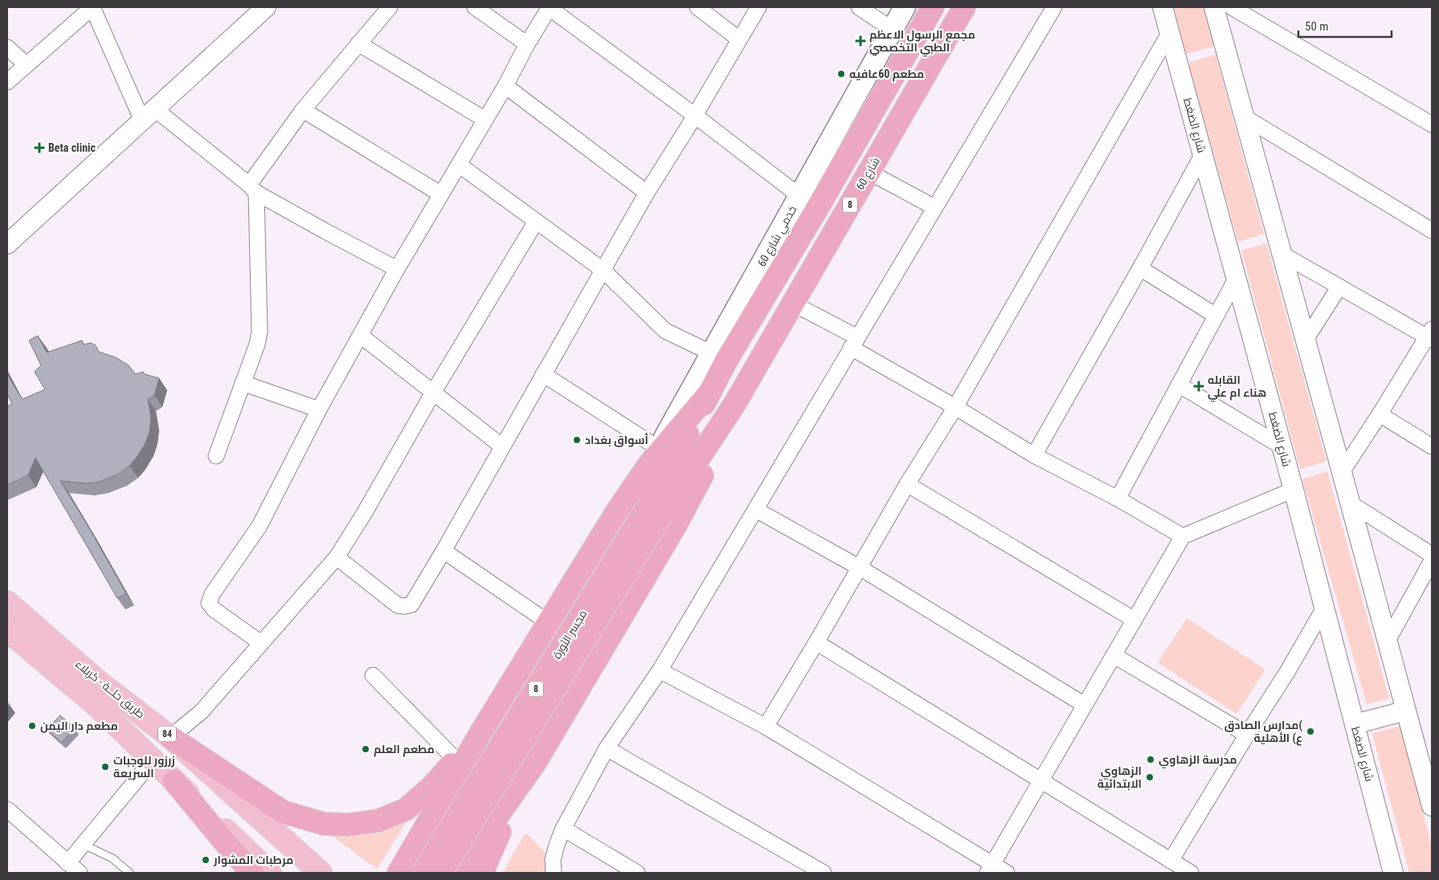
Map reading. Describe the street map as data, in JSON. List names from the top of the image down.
{
  "streets": {
    "highway": ["شارع 60", "8", "مجسر الثورة"],
    "main road": ["خدمي شارع 60", "طريق حلــة - كربلاء", "84"],
    "street": ["شارع الضغط"]
  },
  "crossings": [
    ["شارع 60", "مجسر الثورة"],
    ["8", "مجسر الثورة"]
  ],
  "places": {
    "health": ["مجمع الرسول الاعظم الطبي التخصصي", "Beta clinic", "القابله هناء ام علي"],
    "other": [
      "مطعم 60عافيه",
      "أسواق بغداد",
      "مطعم دار اليمن",
      "مدارس الصادق( ع) الأهلية",
      "مطعم العلم",
      "مدرسة الزهاوي",
      "زرزور للوجبات السريعة",
      "الزهاوي الابتدائية",
      "مرطبات المشوار"
    ]
  },
  "scale_bar": "50 m"
}
